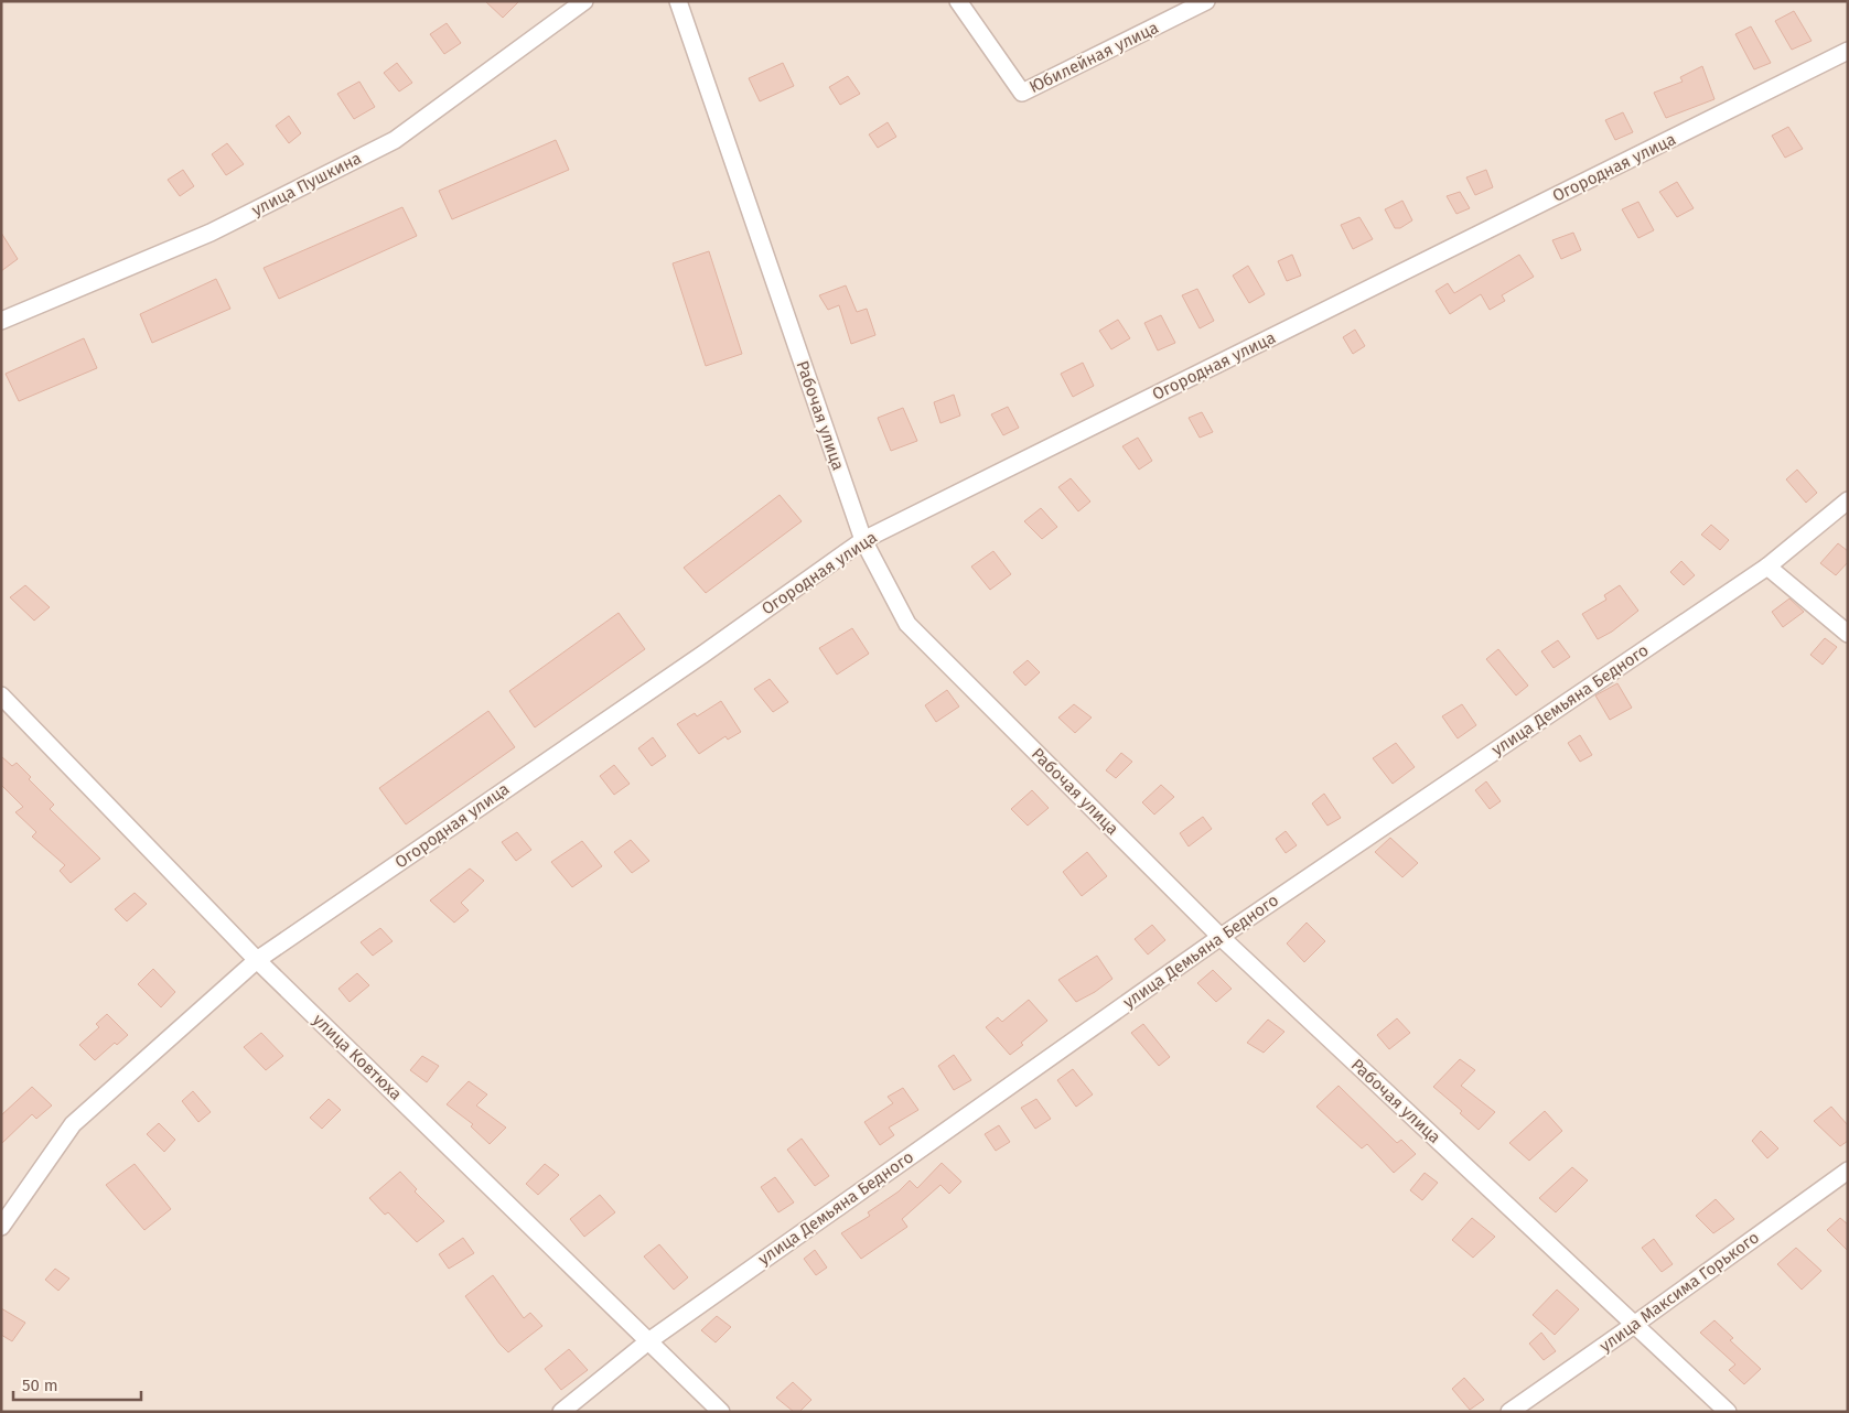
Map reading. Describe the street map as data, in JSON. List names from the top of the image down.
{
  "streets": {
    "street": [
      "Юбилейная улица",
      "Огородная улица",
      "улица Пушкина",
      "Рабочая улица",
      "улица Демьяна Бедного",
      "улица Ковтюха",
      "улица Максима Горького"
    ]
  },
  "crossings": [
    ["Огородная улица", "Рабочая улица"],
    ["Огородная улица", "улица Ковтюха"],
    ["Рабочая улица", "улица Демьяна Бедного"],
    ["Рабочая улица", "улица Максима Горького"],
    ["улица Демьяна Бедного", "улица Ковтюха"]
  ],
  "scale_bar": "50 m"
}
